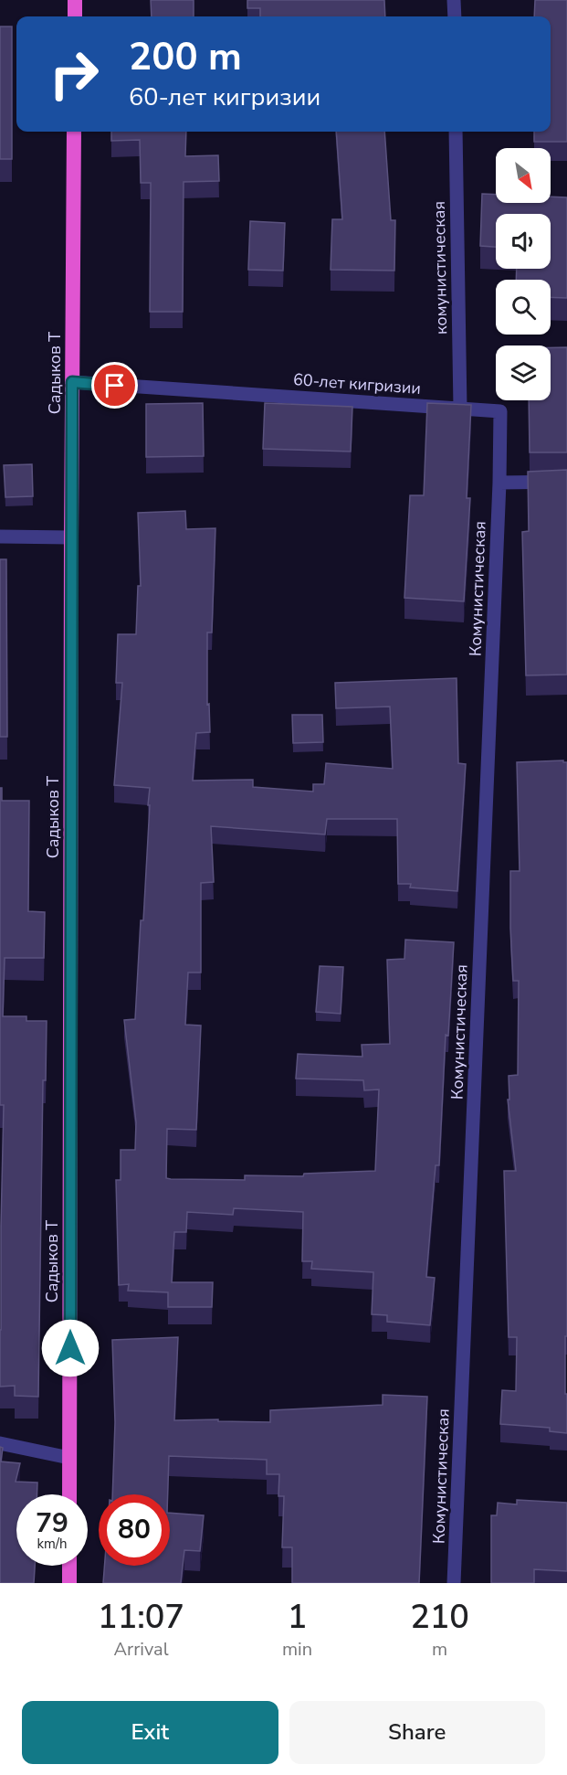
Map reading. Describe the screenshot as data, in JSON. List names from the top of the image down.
{
  "streets": {
    "highway": ["Садыков Т"],
    "street": ["комунистическая", "60-лет кигризии", "Комунистическая"]
  },
  "crossings": [
    ["комунистическая", "60-лет кигризии"],
    ["Садыков Т", "60-лет кигризии"],
    ["60-лет кигризии", "Комунистическая"]
  ],
  "north": "bottom right",
  "page": {
    "turn": ["200 m", "60-лет кигризии"],
    "speed": "79 km/h",
    "limit": "80",
    "eta": [
      "11:07",
      "Arrival",
      "1",
      "min",
      "210",
      "m"
    ],
    "buttons": ["Exit", "Share"]
  }
}
